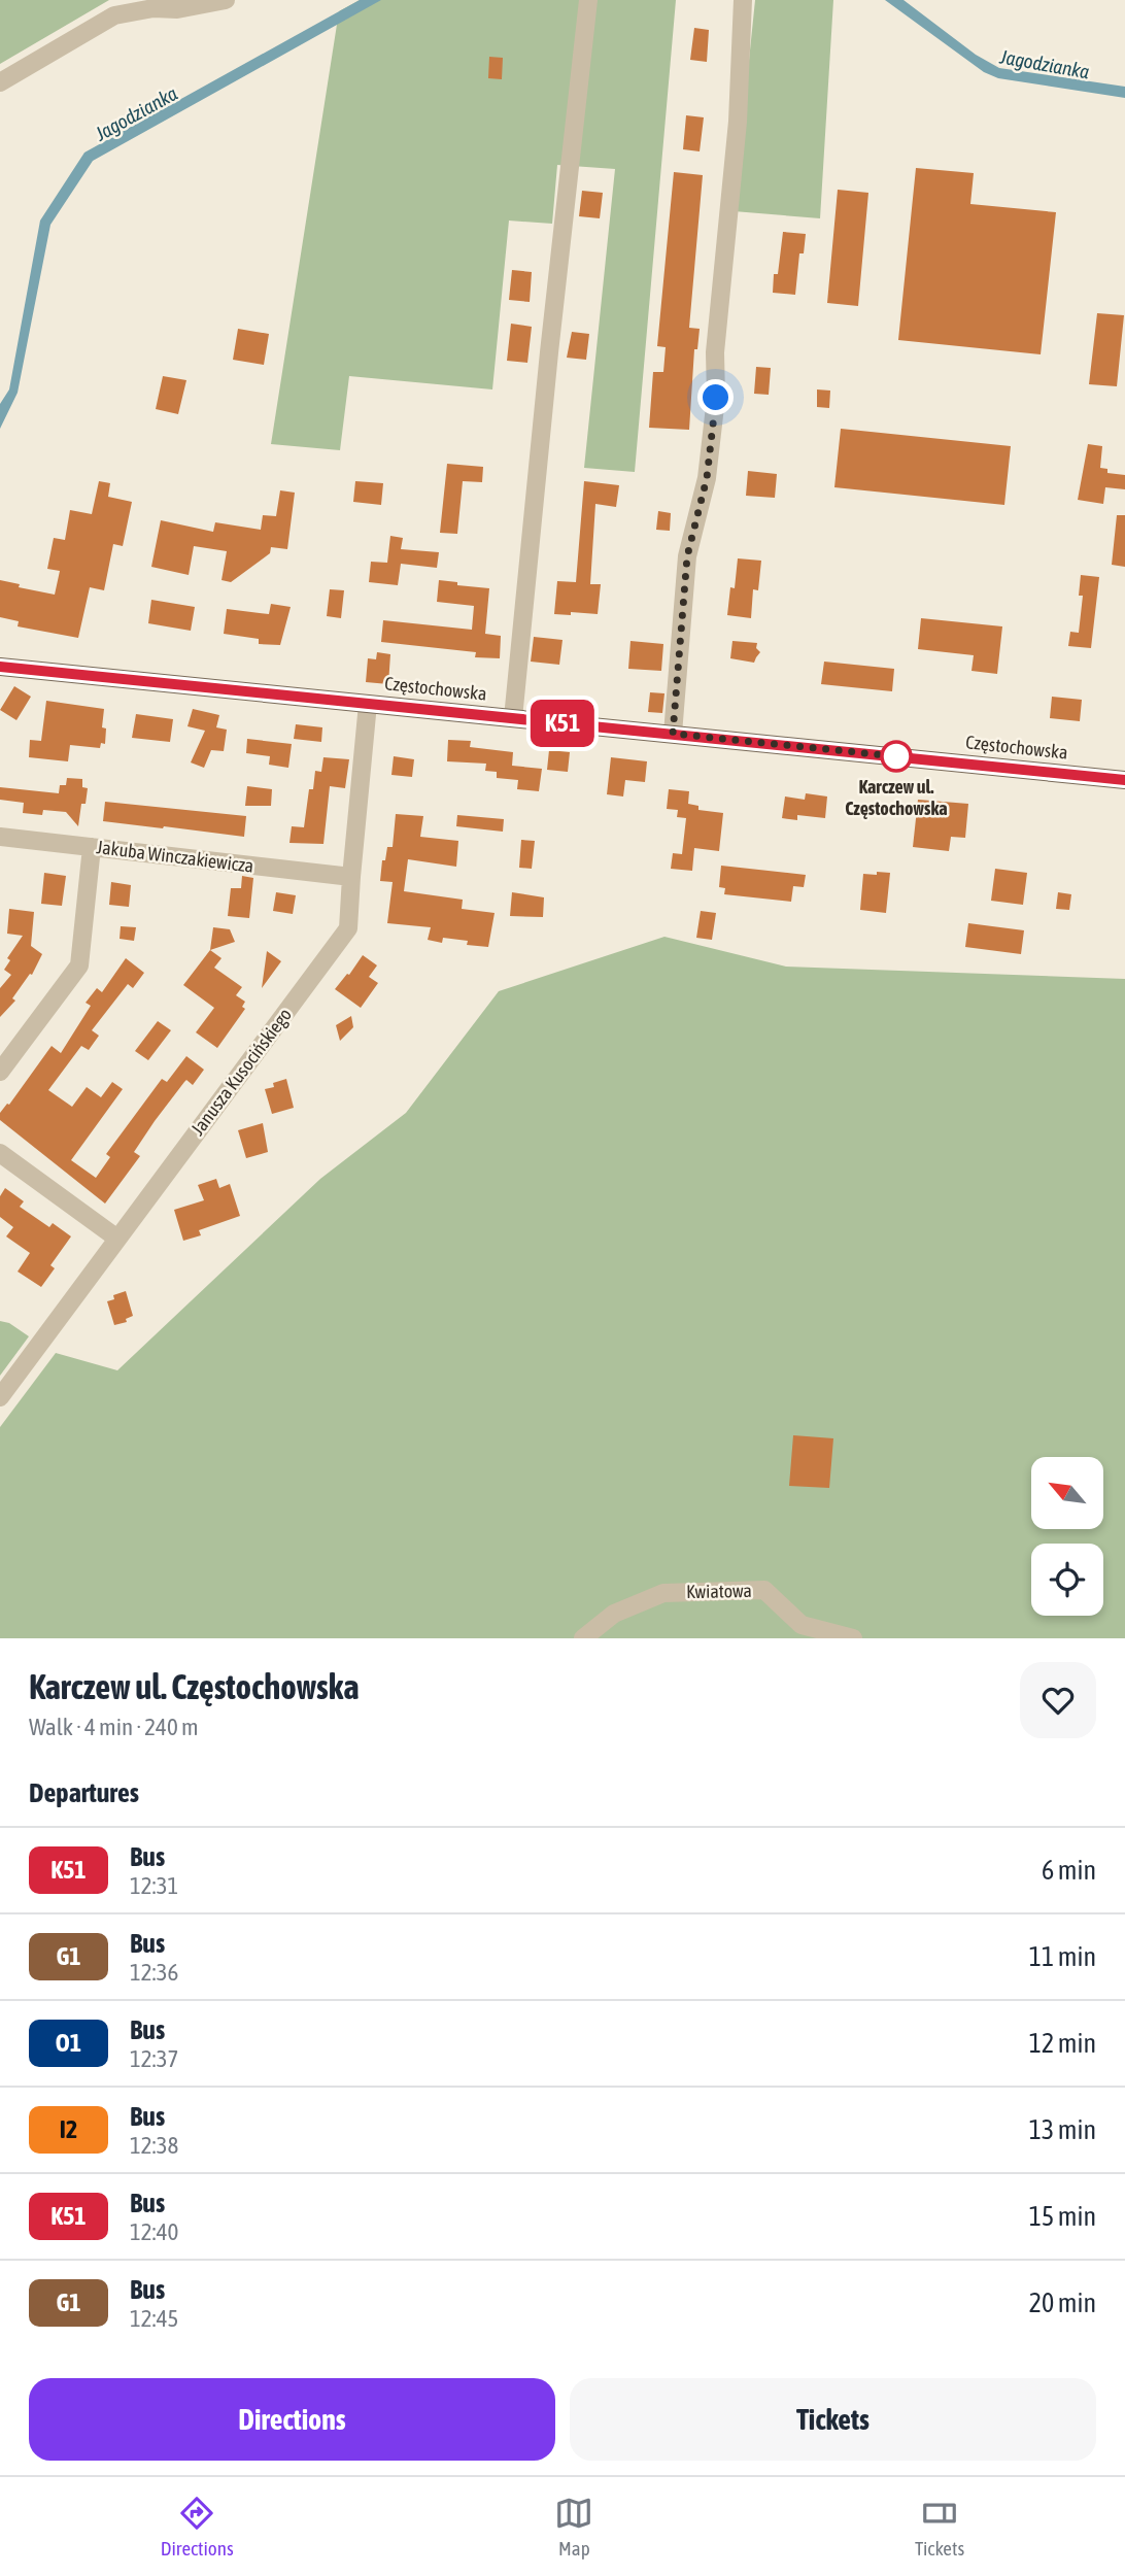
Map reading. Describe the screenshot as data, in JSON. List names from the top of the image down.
{
  "streets": {
    "main road": ["Częstochowska"],
    "street": ["Jakuba Winczakiewicza", "Janusza Kusocińskiego", "Kwiatowa"]
  },
  "crossings": [
    ["Częstochowska", "Janusza Kusocińskiego"],
    ["Jakuba Winczakiewicza", "Janusza Kusocińskiego"]
  ],
  "water": ["Jagodzianka"],
  "places": ["Karczew ul. Częstochowska"],
  "lines": ["bus line K51"],
  "north": "top left",
  "page": {
    "on_map": "K51",
    "heading": [
      ["Karczew ul. Częstochowska", "Walk · 4 min · 240 m"],
      "Departures"
    ],
    "list": [
      {
        "mark": "K51",
        "name": "Bus",
        "note": "12:31",
        "value": "6 min"
      },
      {
        "mark": "G1",
        "name": "Bus",
        "note": "12:36",
        "value": "11 min"
      },
      {
        "mark": "O1",
        "name": "Bus",
        "note": "12:37",
        "value": "12 min"
      },
      {
        "mark": "I2",
        "name": "Bus",
        "note": "12:38",
        "value": "13 min"
      },
      {
        "mark": "K51",
        "name": "Bus",
        "note": "12:40",
        "value": "15 min"
      },
      {
        "mark": "G1",
        "name": "Bus",
        "note": "12:45",
        "value": "20 min"
      }
    ],
    "buttons": ["Directions", "Tickets"],
    "tabs": ["Directions", "Map", "Tickets"]
  }
}
